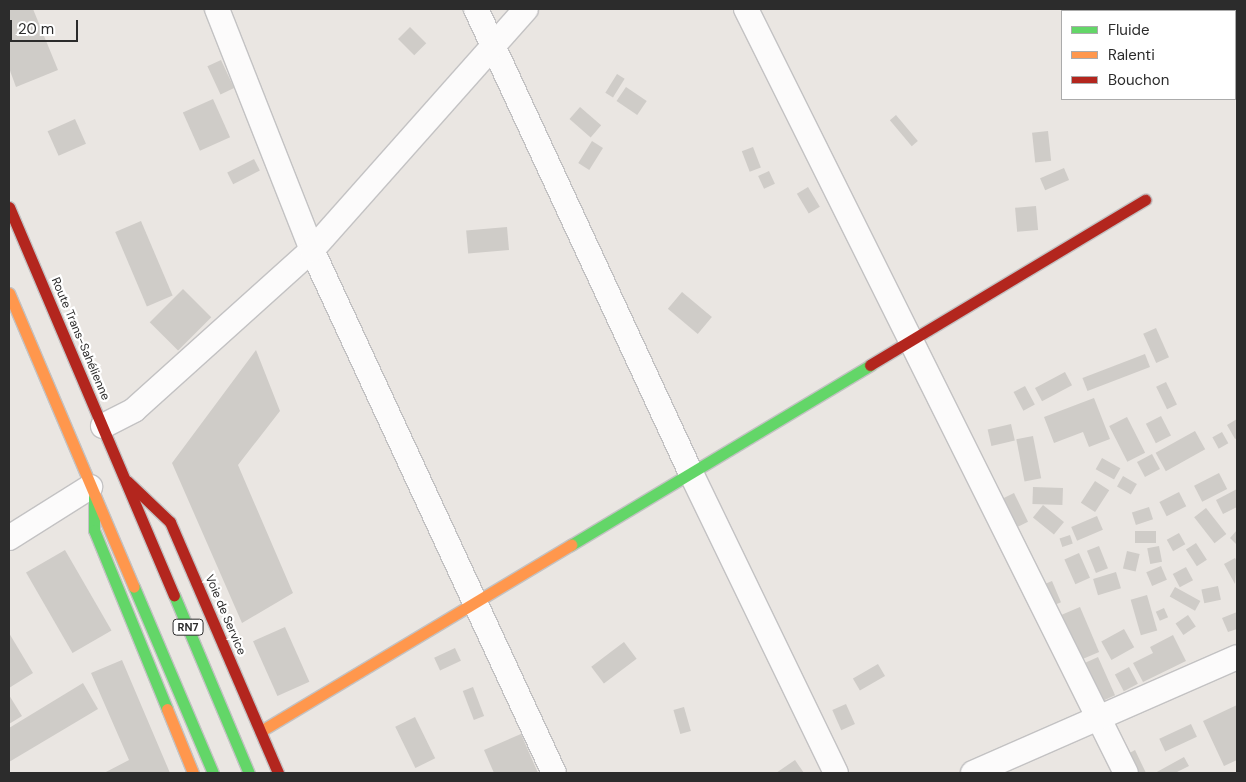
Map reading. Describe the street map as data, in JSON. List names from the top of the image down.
{
  "streets": {
    "main road": ["Route Trans-Sahélienne", "Voie de Service", "RN7"]
  },
  "crossings": [
    ["Route Trans-Sahélienne", "Voie de Service"],
    ["Route Trans-Sahélienne", "RN7"],
    ["Voie de Service", "RN7"]
  ],
  "legend": ["Fluide", "Ralenti", "Bouchon"],
  "scale_bar": "20 m"
}
